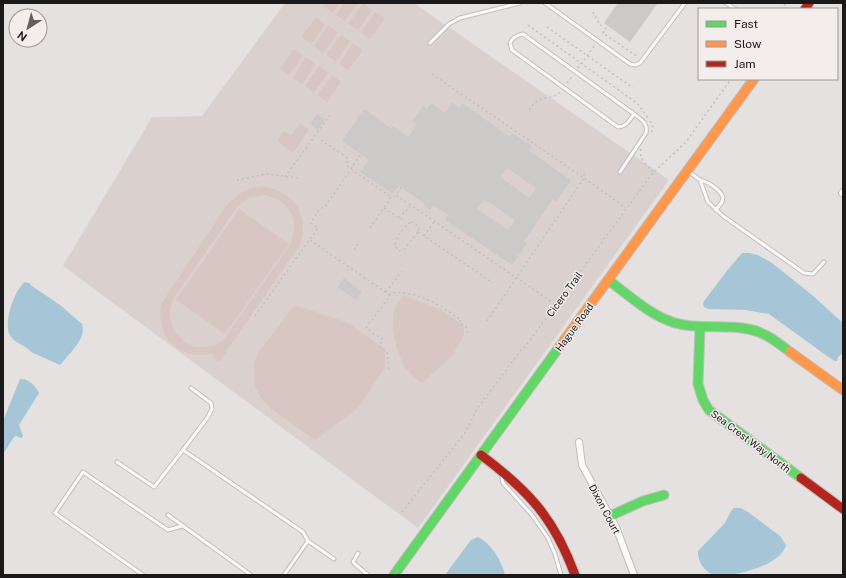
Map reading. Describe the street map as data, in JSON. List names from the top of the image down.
{
  "streets": {
    "street": ["Hague Road", "Sea Crest Way North", "Dixon Court"],
    "path": ["Cicero Trail"]
  },
  "legend": ["Fast", "Slow", "Jam"],
  "north": "bottom left"
}
